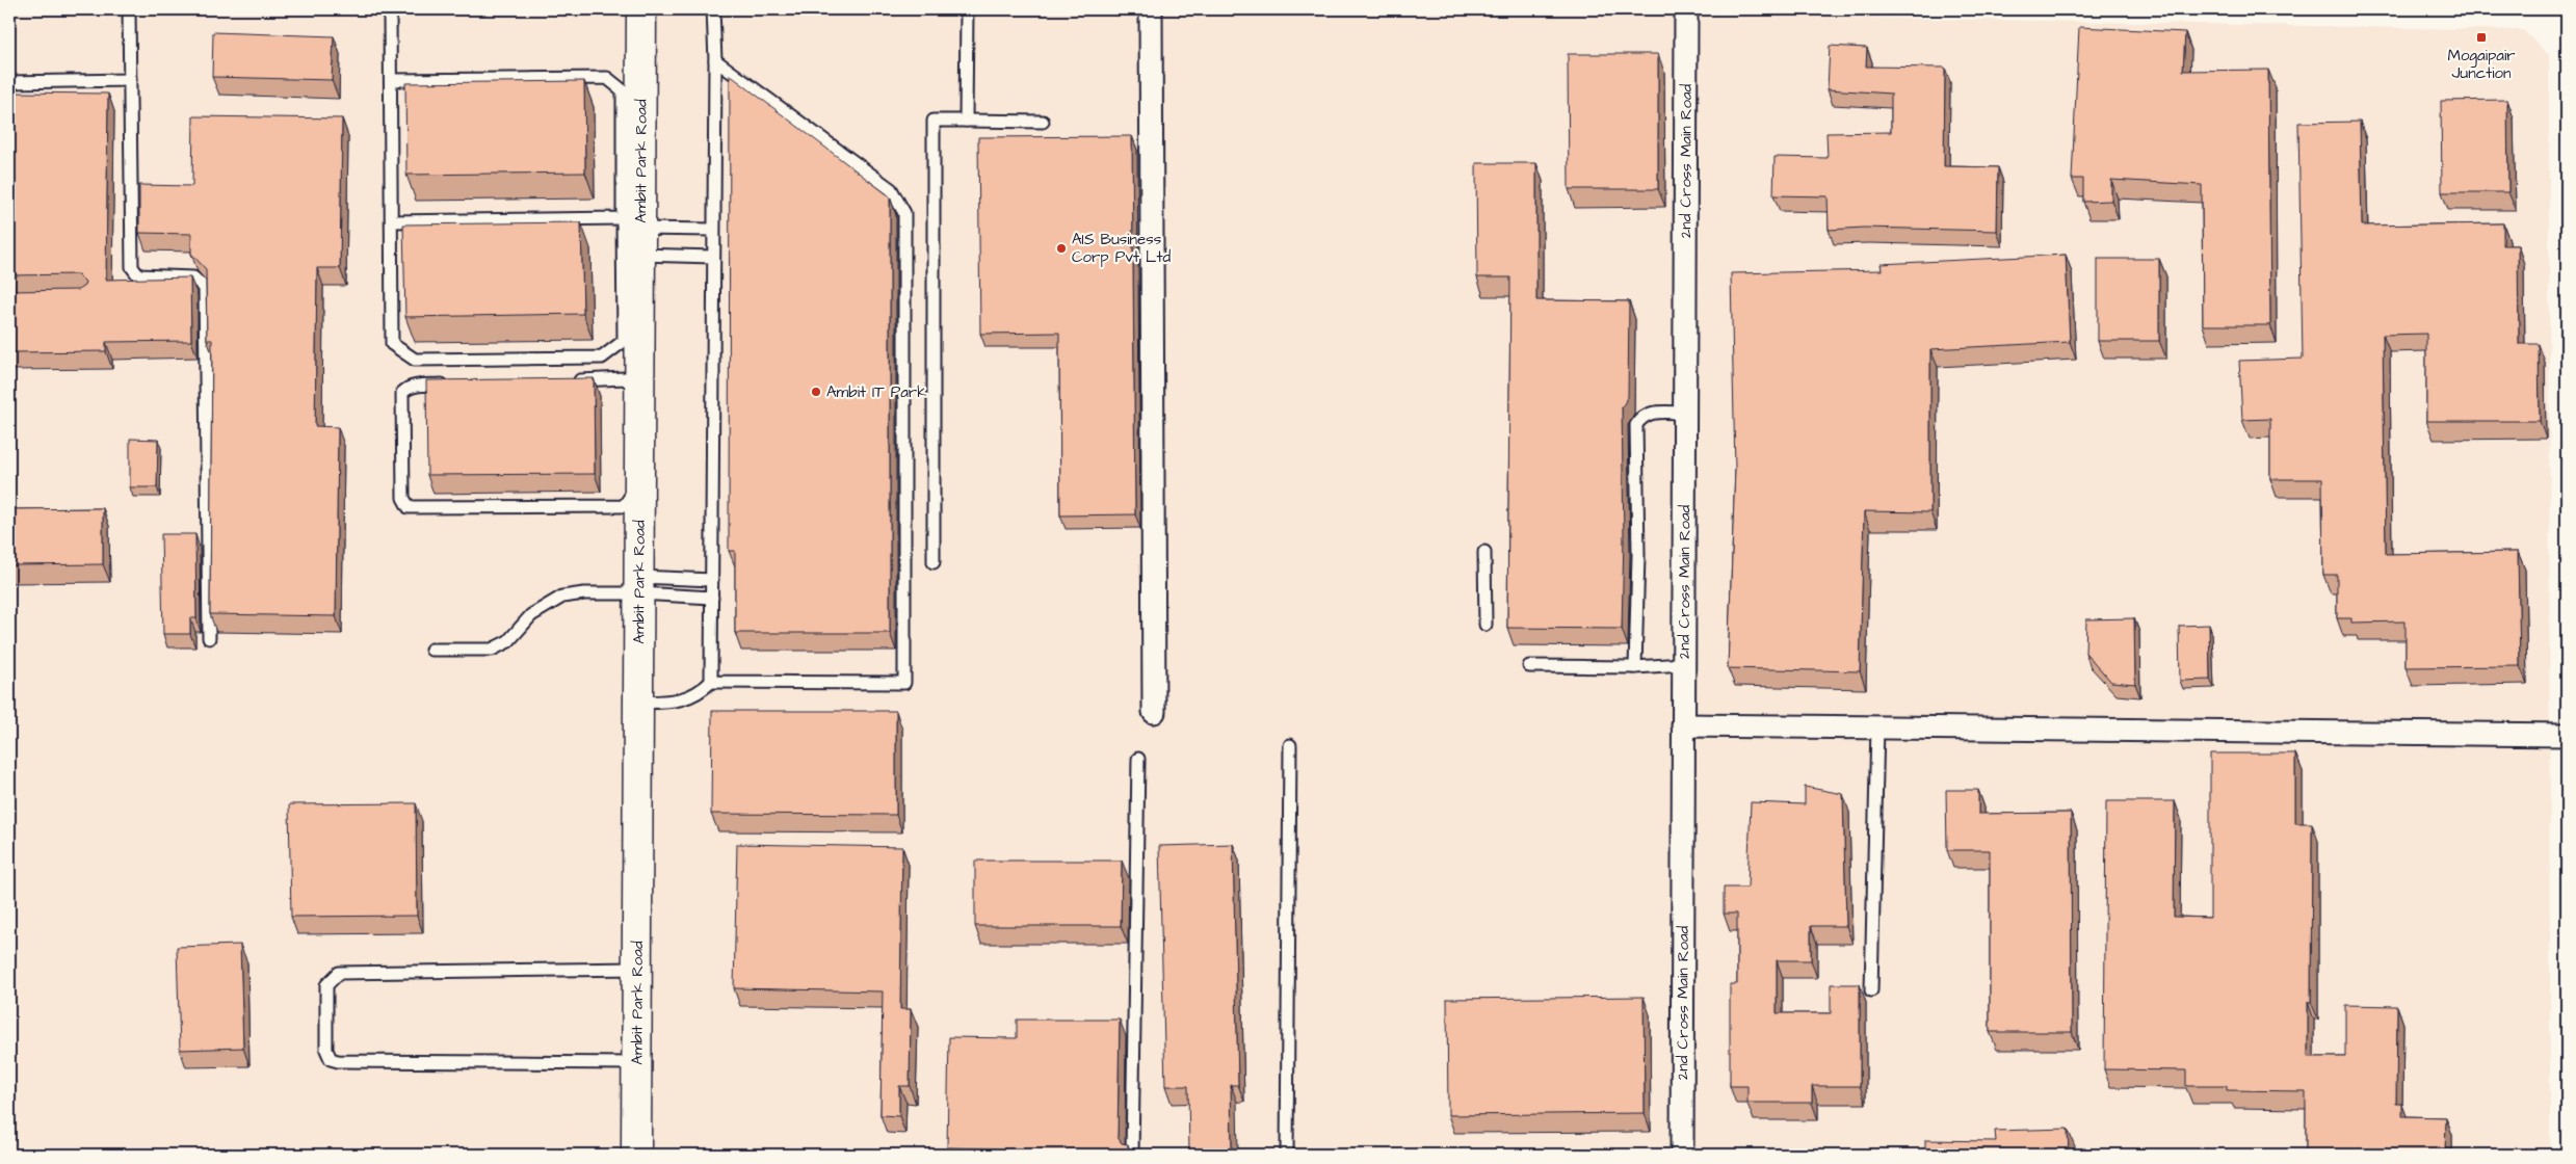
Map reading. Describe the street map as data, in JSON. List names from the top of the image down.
{
  "streets": {
    "street": ["Ambit Park Road", "2nd Cross Main Road"]
  },
  "places": {
    "transit": ["Mogaipair Junction"],
    "other": ["AIS Business Corp Pvt Ltd", "Ambit IT Park"]
  }
}
